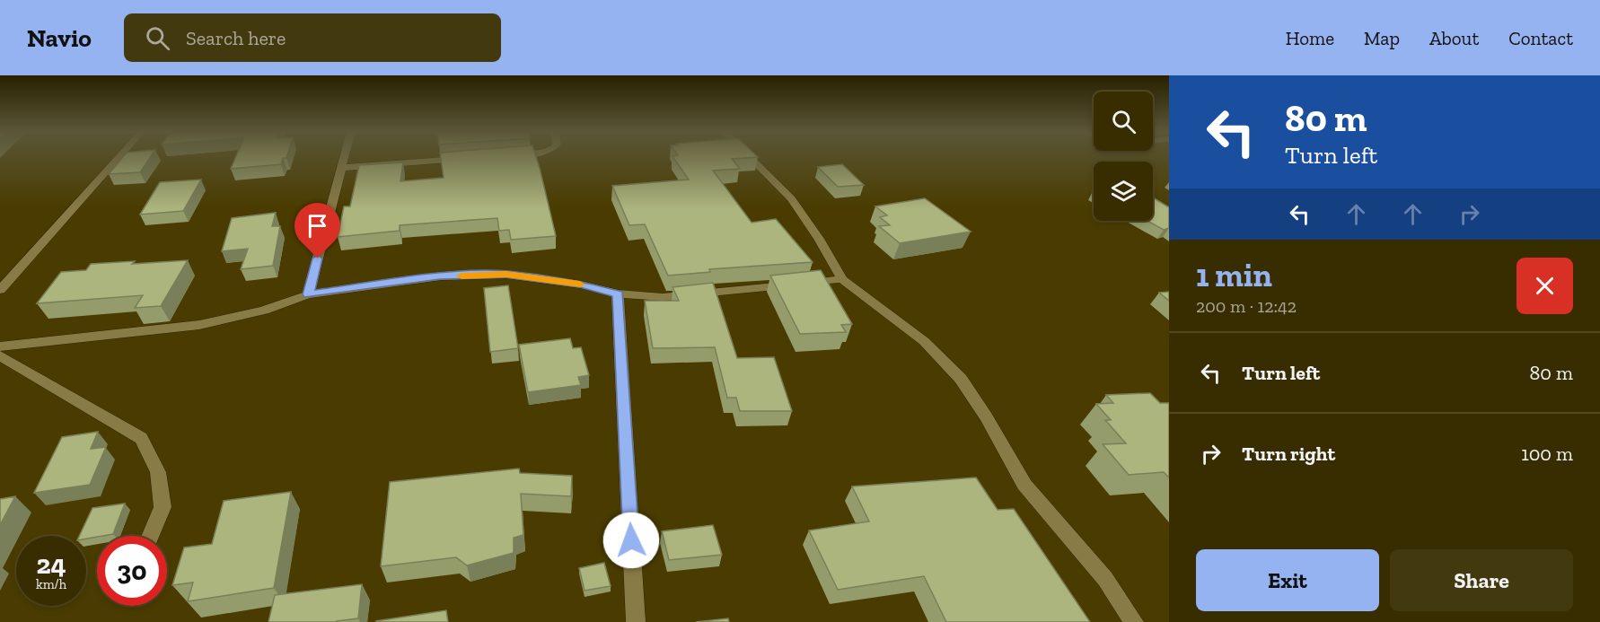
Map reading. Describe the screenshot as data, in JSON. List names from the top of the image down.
{
  "page": {
    "header": "Navio",
    "search": "Search here",
    "nav": [
      "Home",
      "Map",
      "About",
      "Contact"
    ],
    "turn": ["80 m", "Turn left"],
    "heading": ["1 min", "200 m · 12:42"],
    "list": [
      {
        "name": "Turn left",
        "value": "80 m"
      },
      {
        "name": "Turn right",
        "value": "100 m"
      }
    ],
    "speed": "24 km/h",
    "limit": "30",
    "buttons": ["Exit", "Share"]
  }
}
